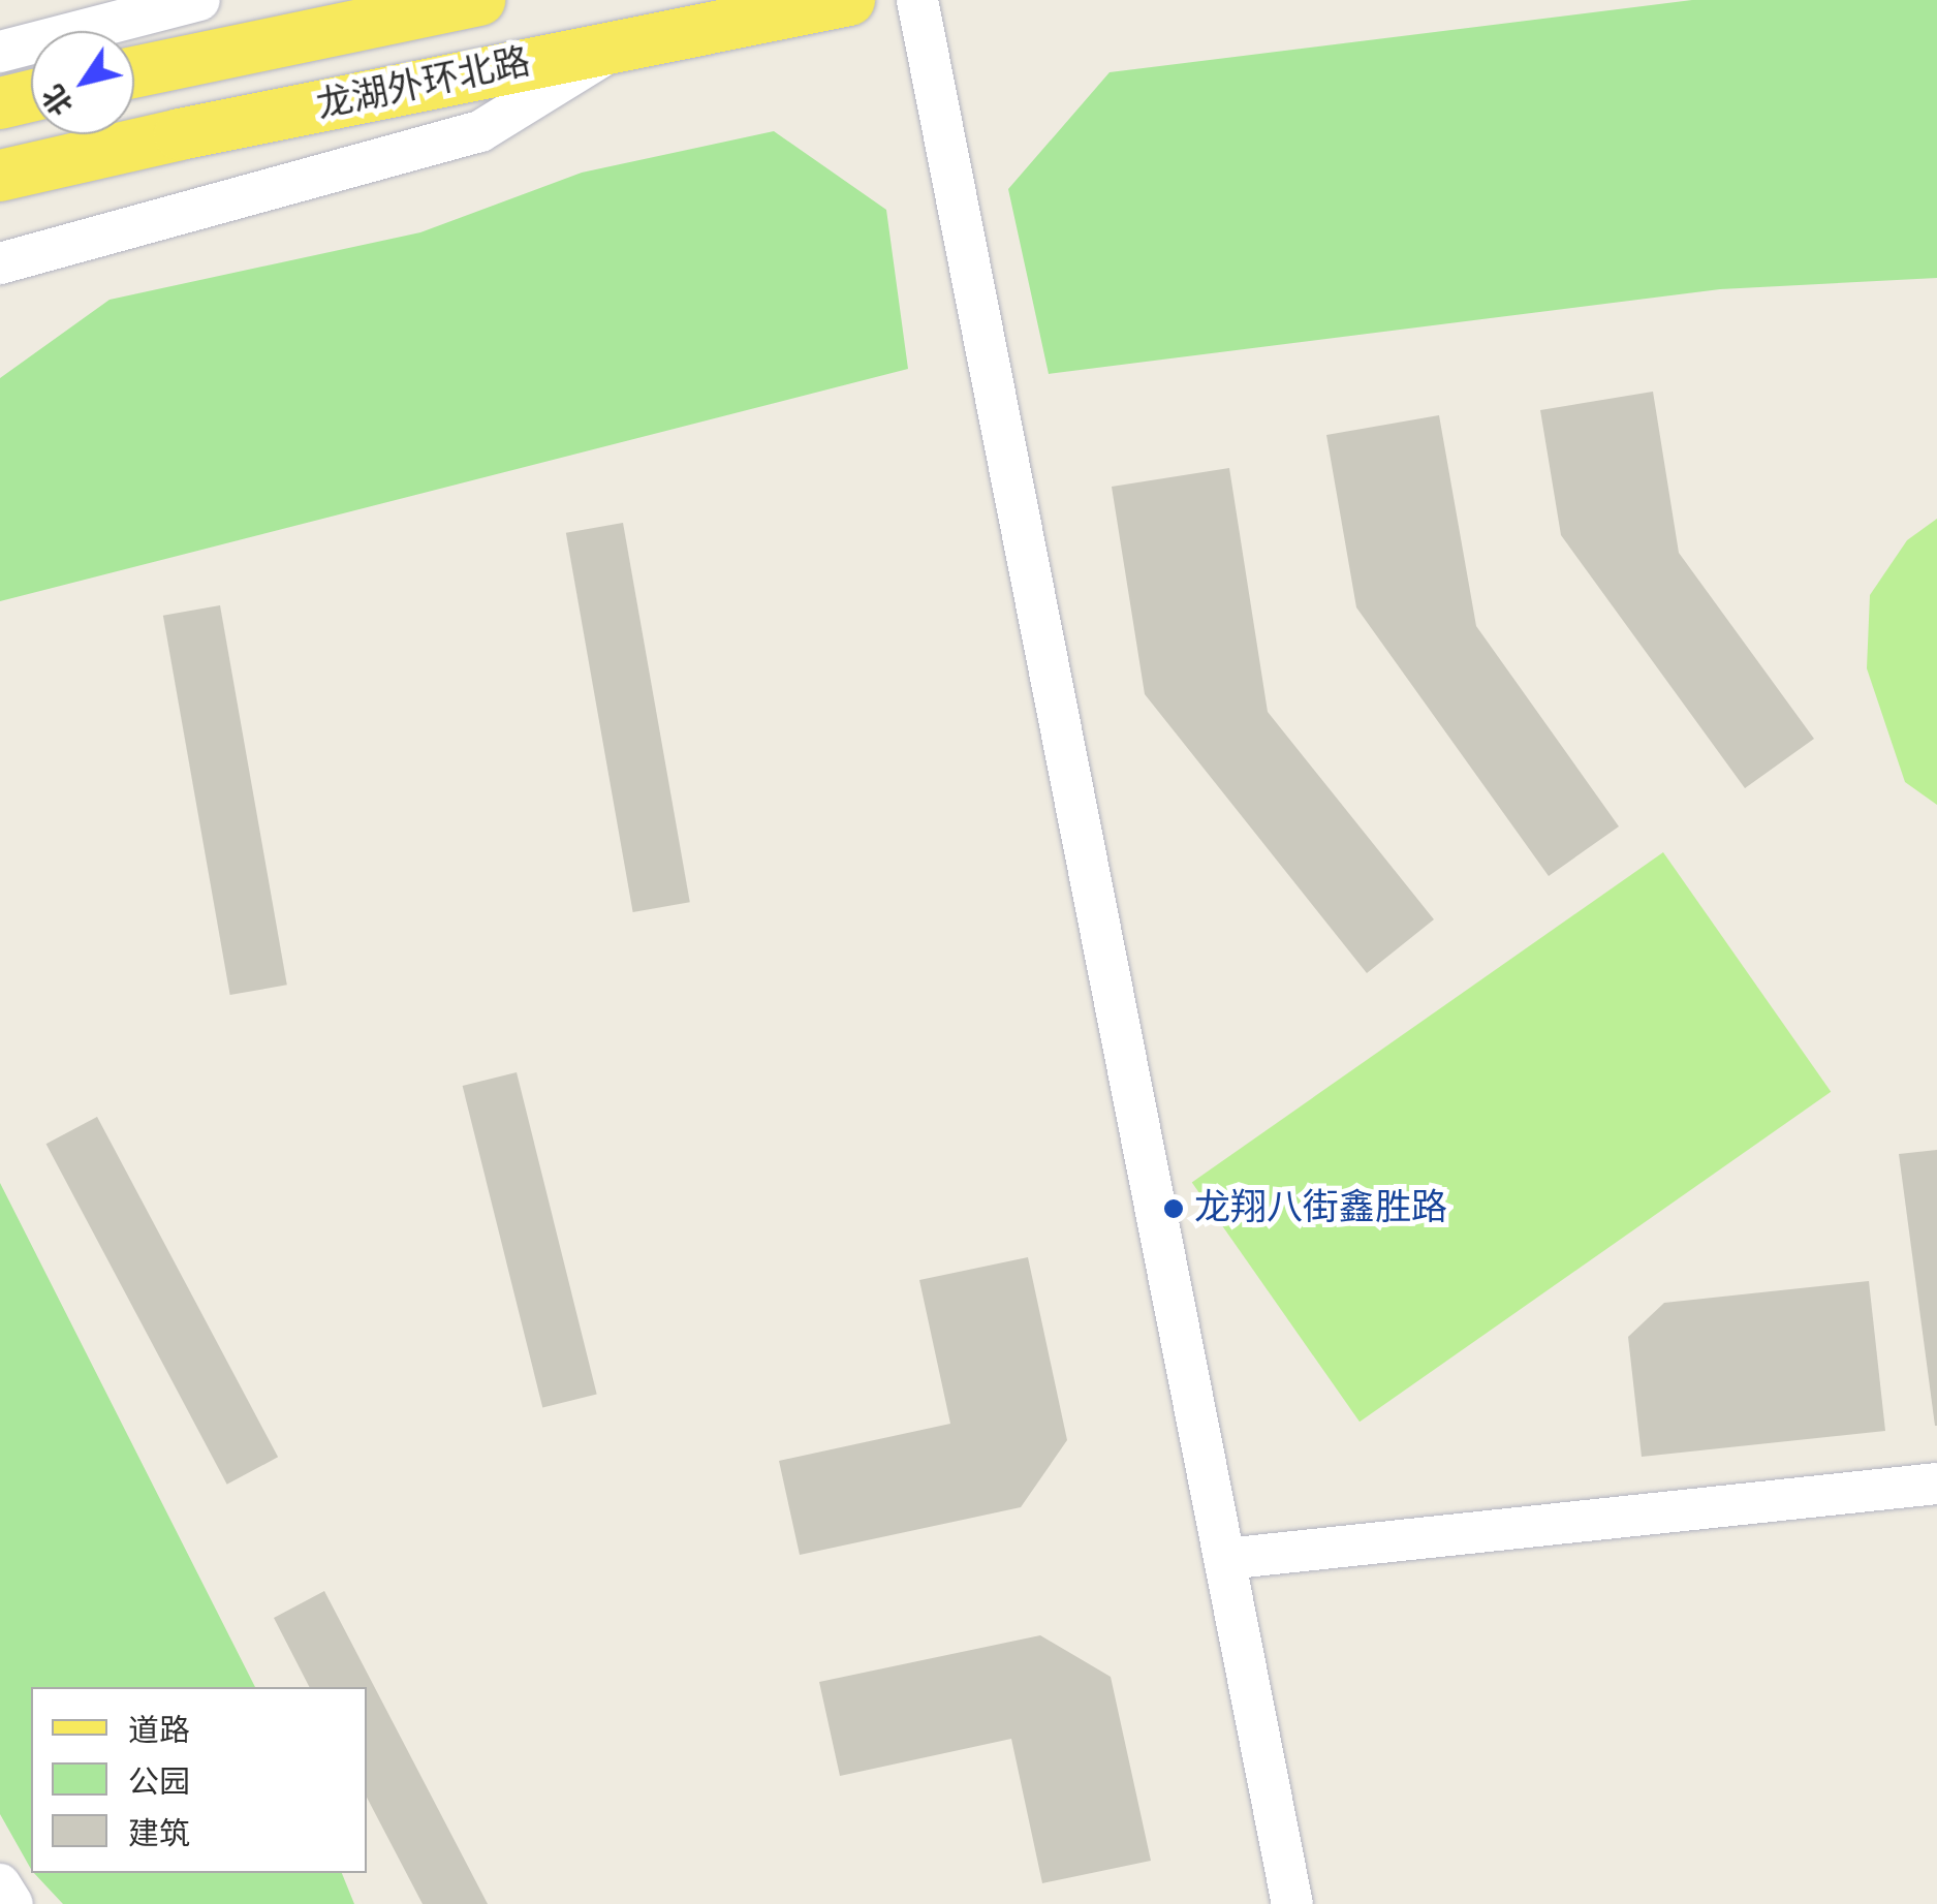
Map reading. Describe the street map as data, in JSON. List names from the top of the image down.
{
  "streets": {
    "main road": ["龙湖外环北路"]
  },
  "places": ["龙翔八街鑫胜路"],
  "legend": ["道路", "公园", "建筑"],
  "north": "bottom left"
}
